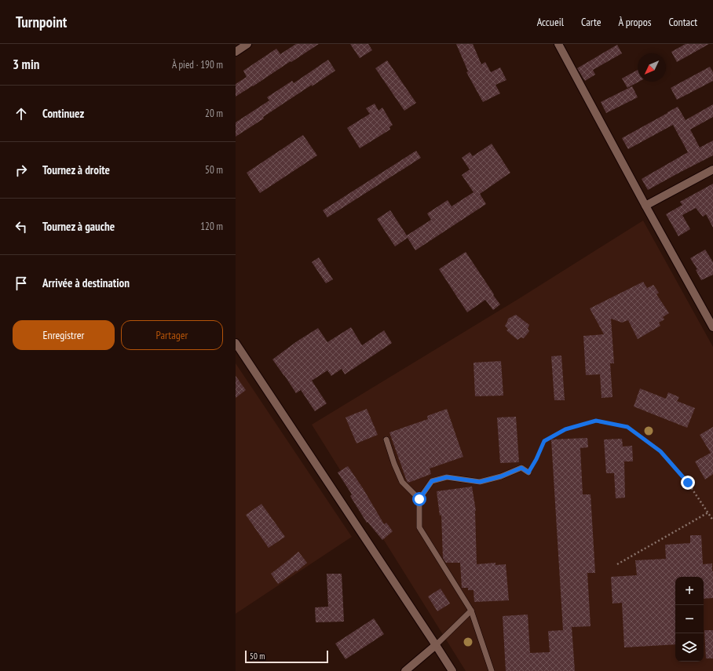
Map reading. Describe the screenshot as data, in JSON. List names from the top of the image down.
{
  "scale_bar": "50 m",
  "north": "bottom left",
  "page": {
    "header": "Turnpoint",
    "nav": [
      "Accueil",
      "Carte",
      "À propos",
      "Contact"
    ],
    "heading": ["3 min", "À pied · 190 m"],
    "list": [
      ["Continuez", "20 m"],
      ["Tournez à droite", "50 m"],
      ["Tournez à gauche", "120 m"],
      "Arrivée à destination"
    ],
    "buttons": ["Enregistrer", "Partager"],
    "map_buttons": ["+", "−"],
    "scale": "50 m"
  }
}
